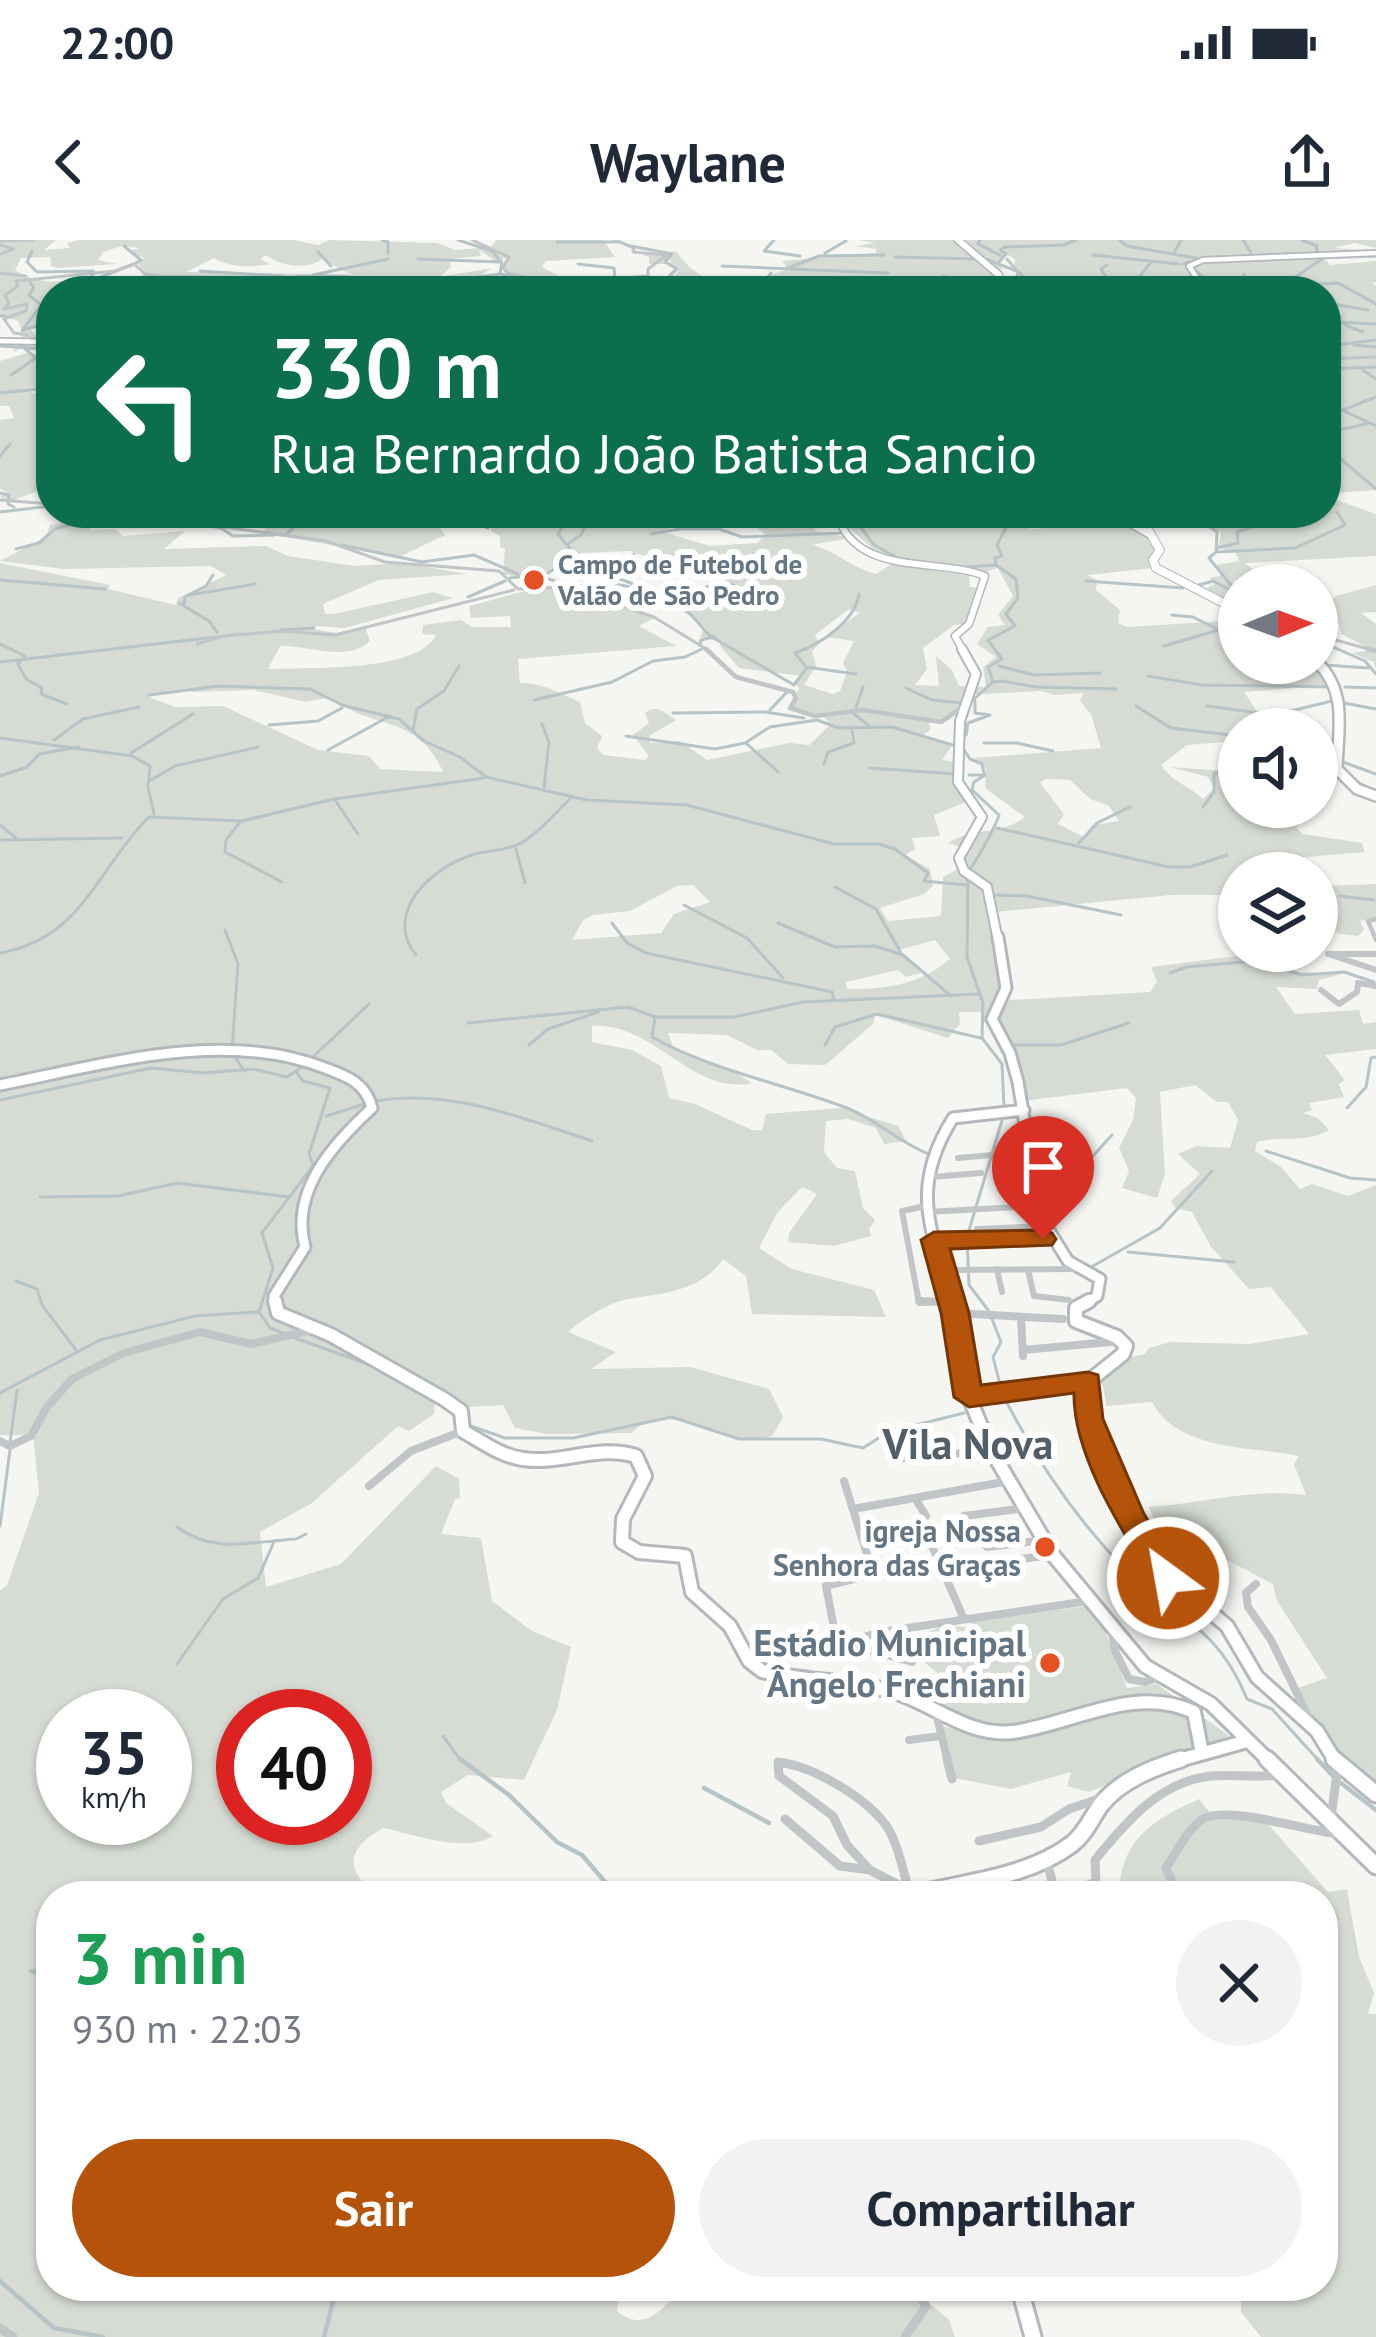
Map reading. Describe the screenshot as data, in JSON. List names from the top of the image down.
{
  "districts": ["Vila Nova"],
  "places": ["Campo de Futebol de Valão de São Pedro", "igreja Nossa Senhora das Graças", "Estádio Municipal Ângelo Frechiani"],
  "north": "right",
  "page": {
    "status": "22:00",
    "header": "Waylane",
    "turn": ["330 m", "Rua Bernardo João Batista Sancio"],
    "speed": "35 km/h",
    "limit": "40",
    "heading": ["3 min", "930 m · 22:03"],
    "buttons": ["Sair", "Compartilhar"]
  }
}
